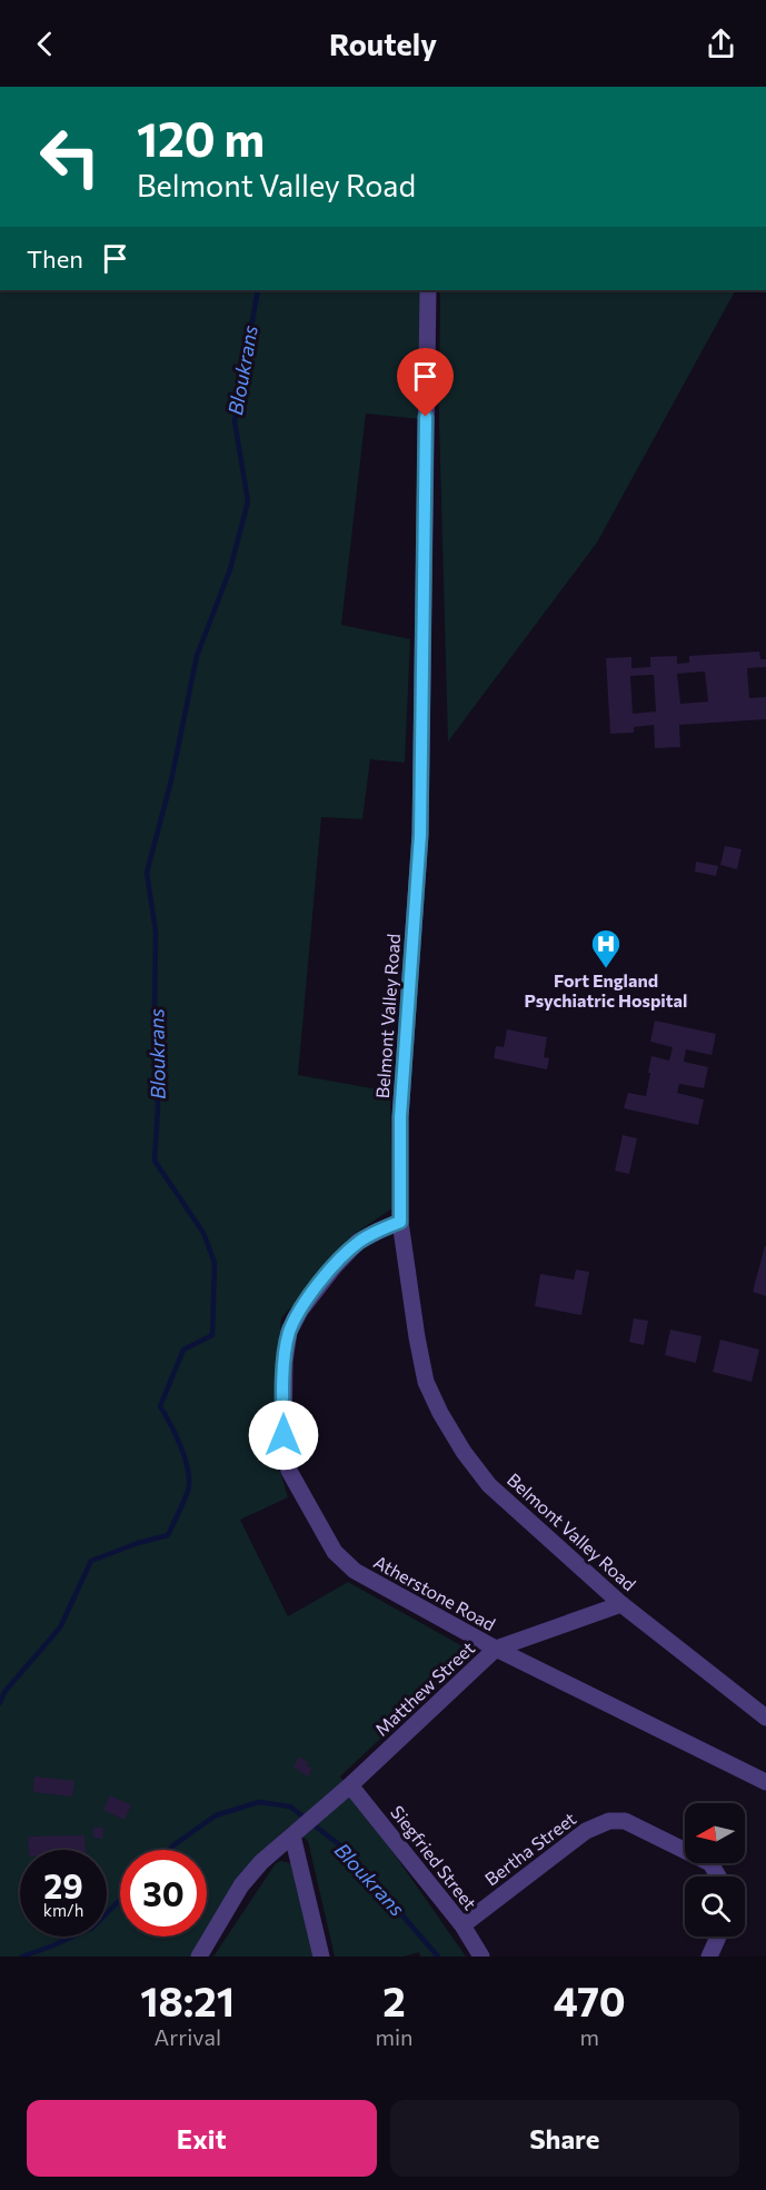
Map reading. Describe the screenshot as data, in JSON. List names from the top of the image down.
{
  "streets": {
    "street": [
      "Belmont Valley Road",
      "Atherstone Road",
      "Matthew Street",
      "Bertha Street",
      "Siegfried Street"
    ]
  },
  "crossings": [
    ["Belmont Valley Road", "Atherstone Road"],
    ["Belmont Valley Road", "Matthew Street"],
    ["Atherstone Road", "Matthew Street"],
    ["Matthew Street", "Siegfried Street"],
    ["Bertha Street", "Siegfried Street"]
  ],
  "water": ["Bloukrans"],
  "places": {
    "hospital": ["Fort England Psychiatric Hospital"]
  },
  "north": "left",
  "page": {
    "header": "Routely",
    "turn": ["120 m", "Belmont Valley Road"],
    "then": "Then",
    "speed": "29 km/h",
    "limit": "30",
    "eta": [
      "18:21",
      "Arrival",
      "2",
      "min",
      "470",
      "m"
    ],
    "buttons": ["Exit", "Share"]
  }
}
